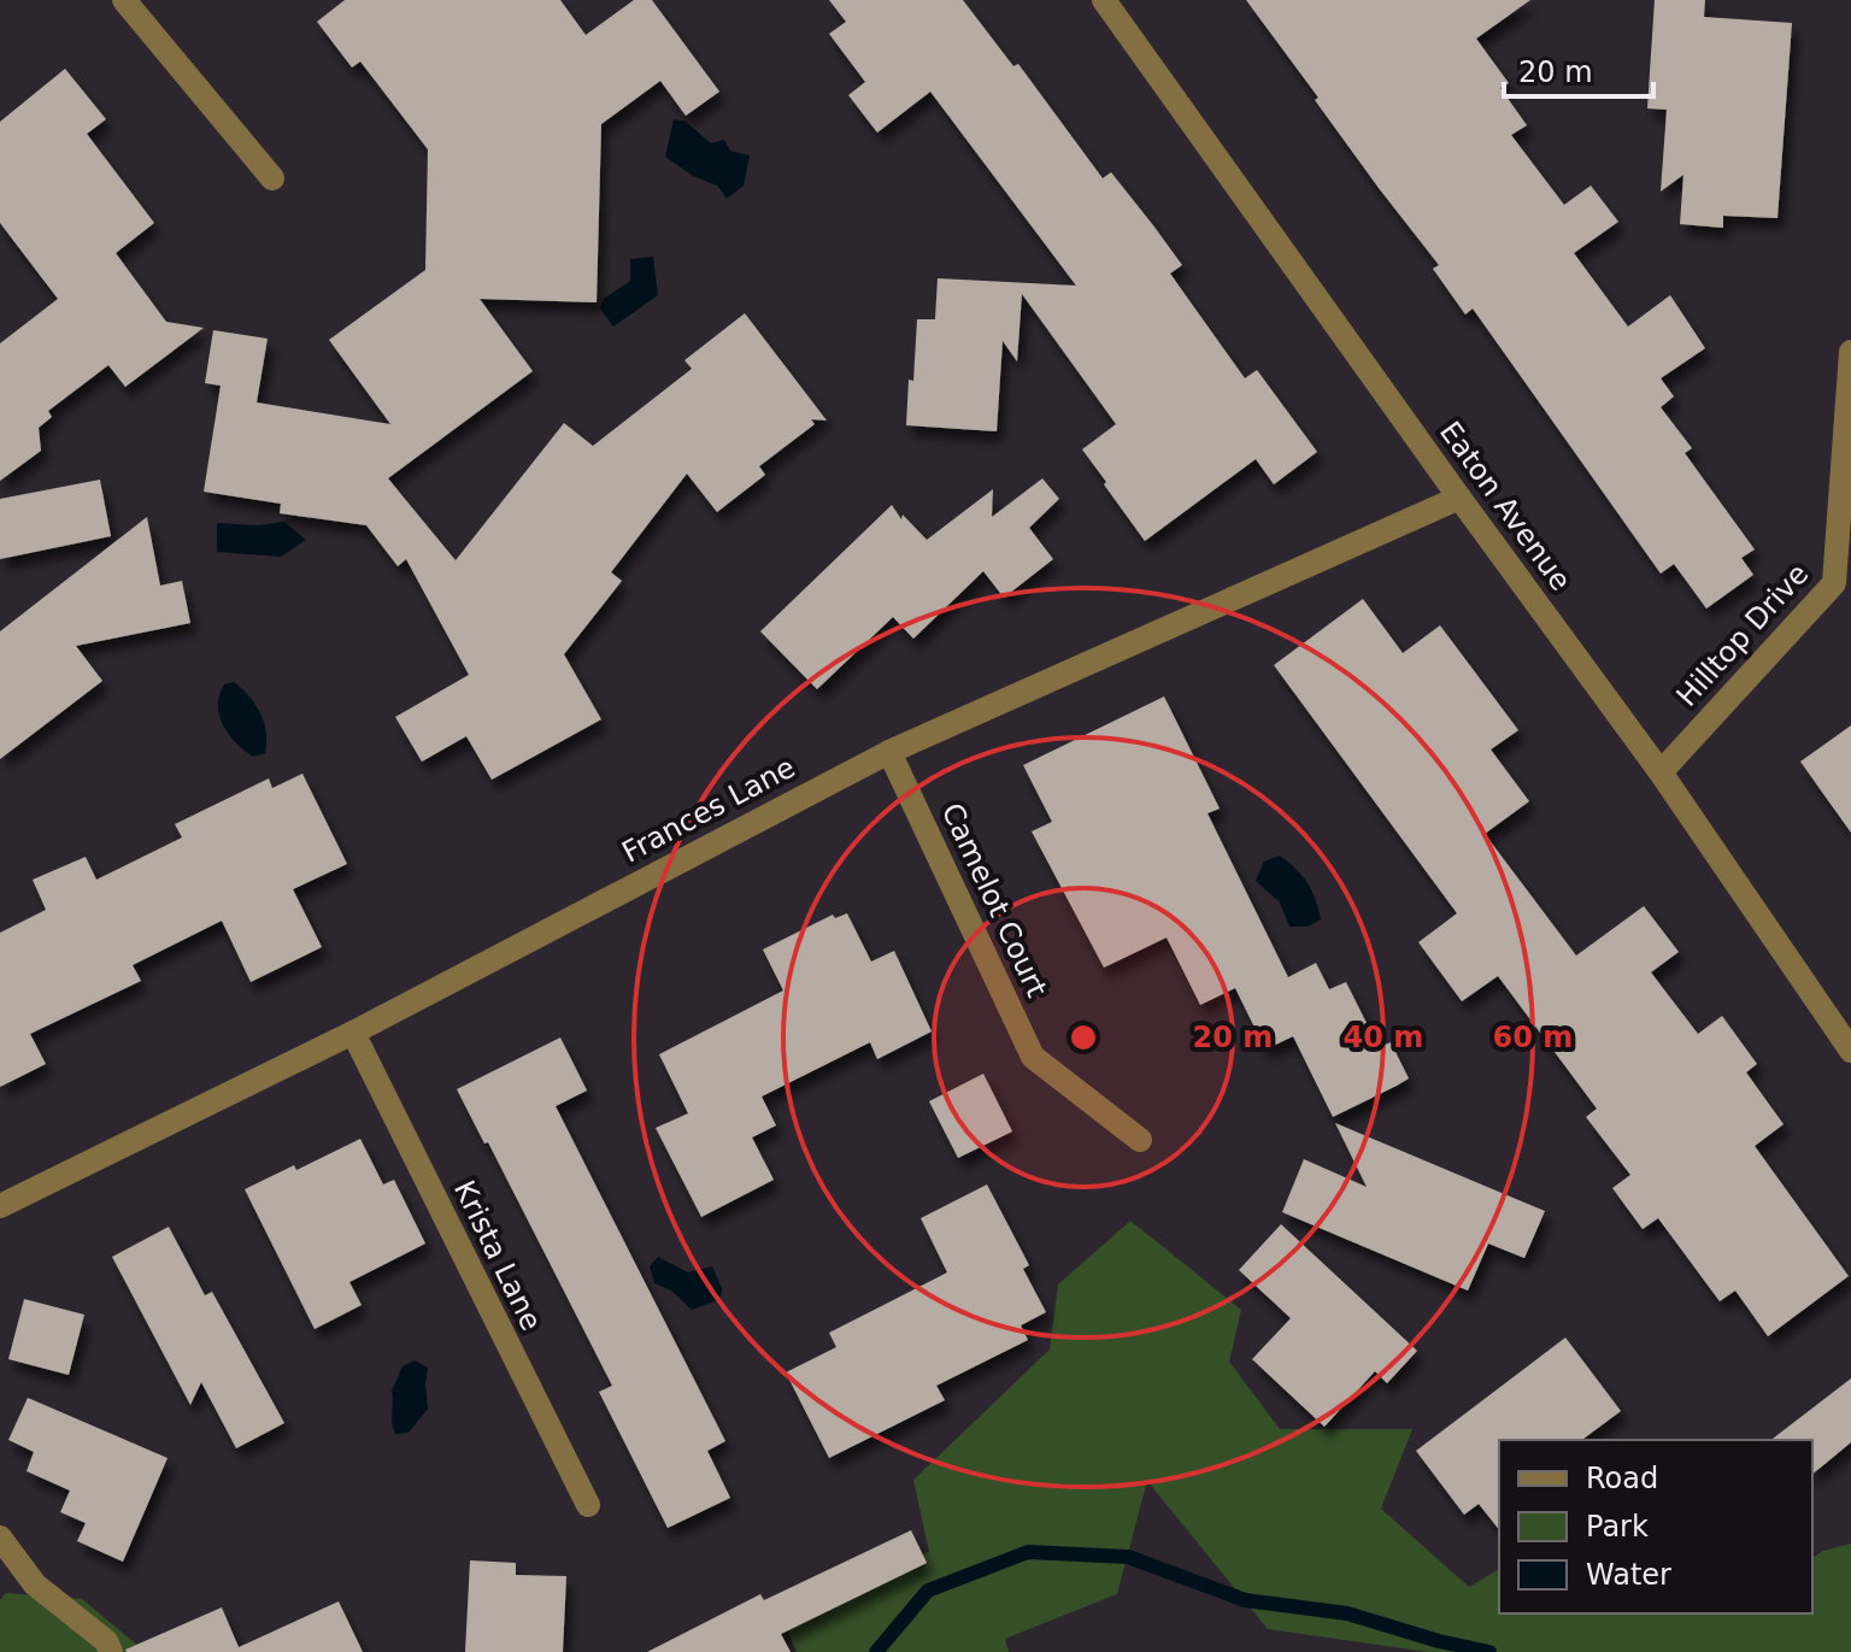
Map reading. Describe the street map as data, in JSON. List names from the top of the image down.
{
  "streets": {
    "street": [
      "Eaton Avenue",
      "Hilltop Drive",
      "Frances Lane",
      "Camelot Court",
      "Krista Lane"
    ]
  },
  "crossings": [
    ["Eaton Avenue", "Hilltop Drive"],
    ["Eaton Avenue", "Frances Lane"],
    ["Frances Lane", "Camelot Court"],
    ["Frances Lane", "Krista Lane"]
  ],
  "legend": ["Road", "Park", "Water"],
  "scale_bar": "20 m",
  "rings": ["20 m", "40 m", "60 m"]
}
